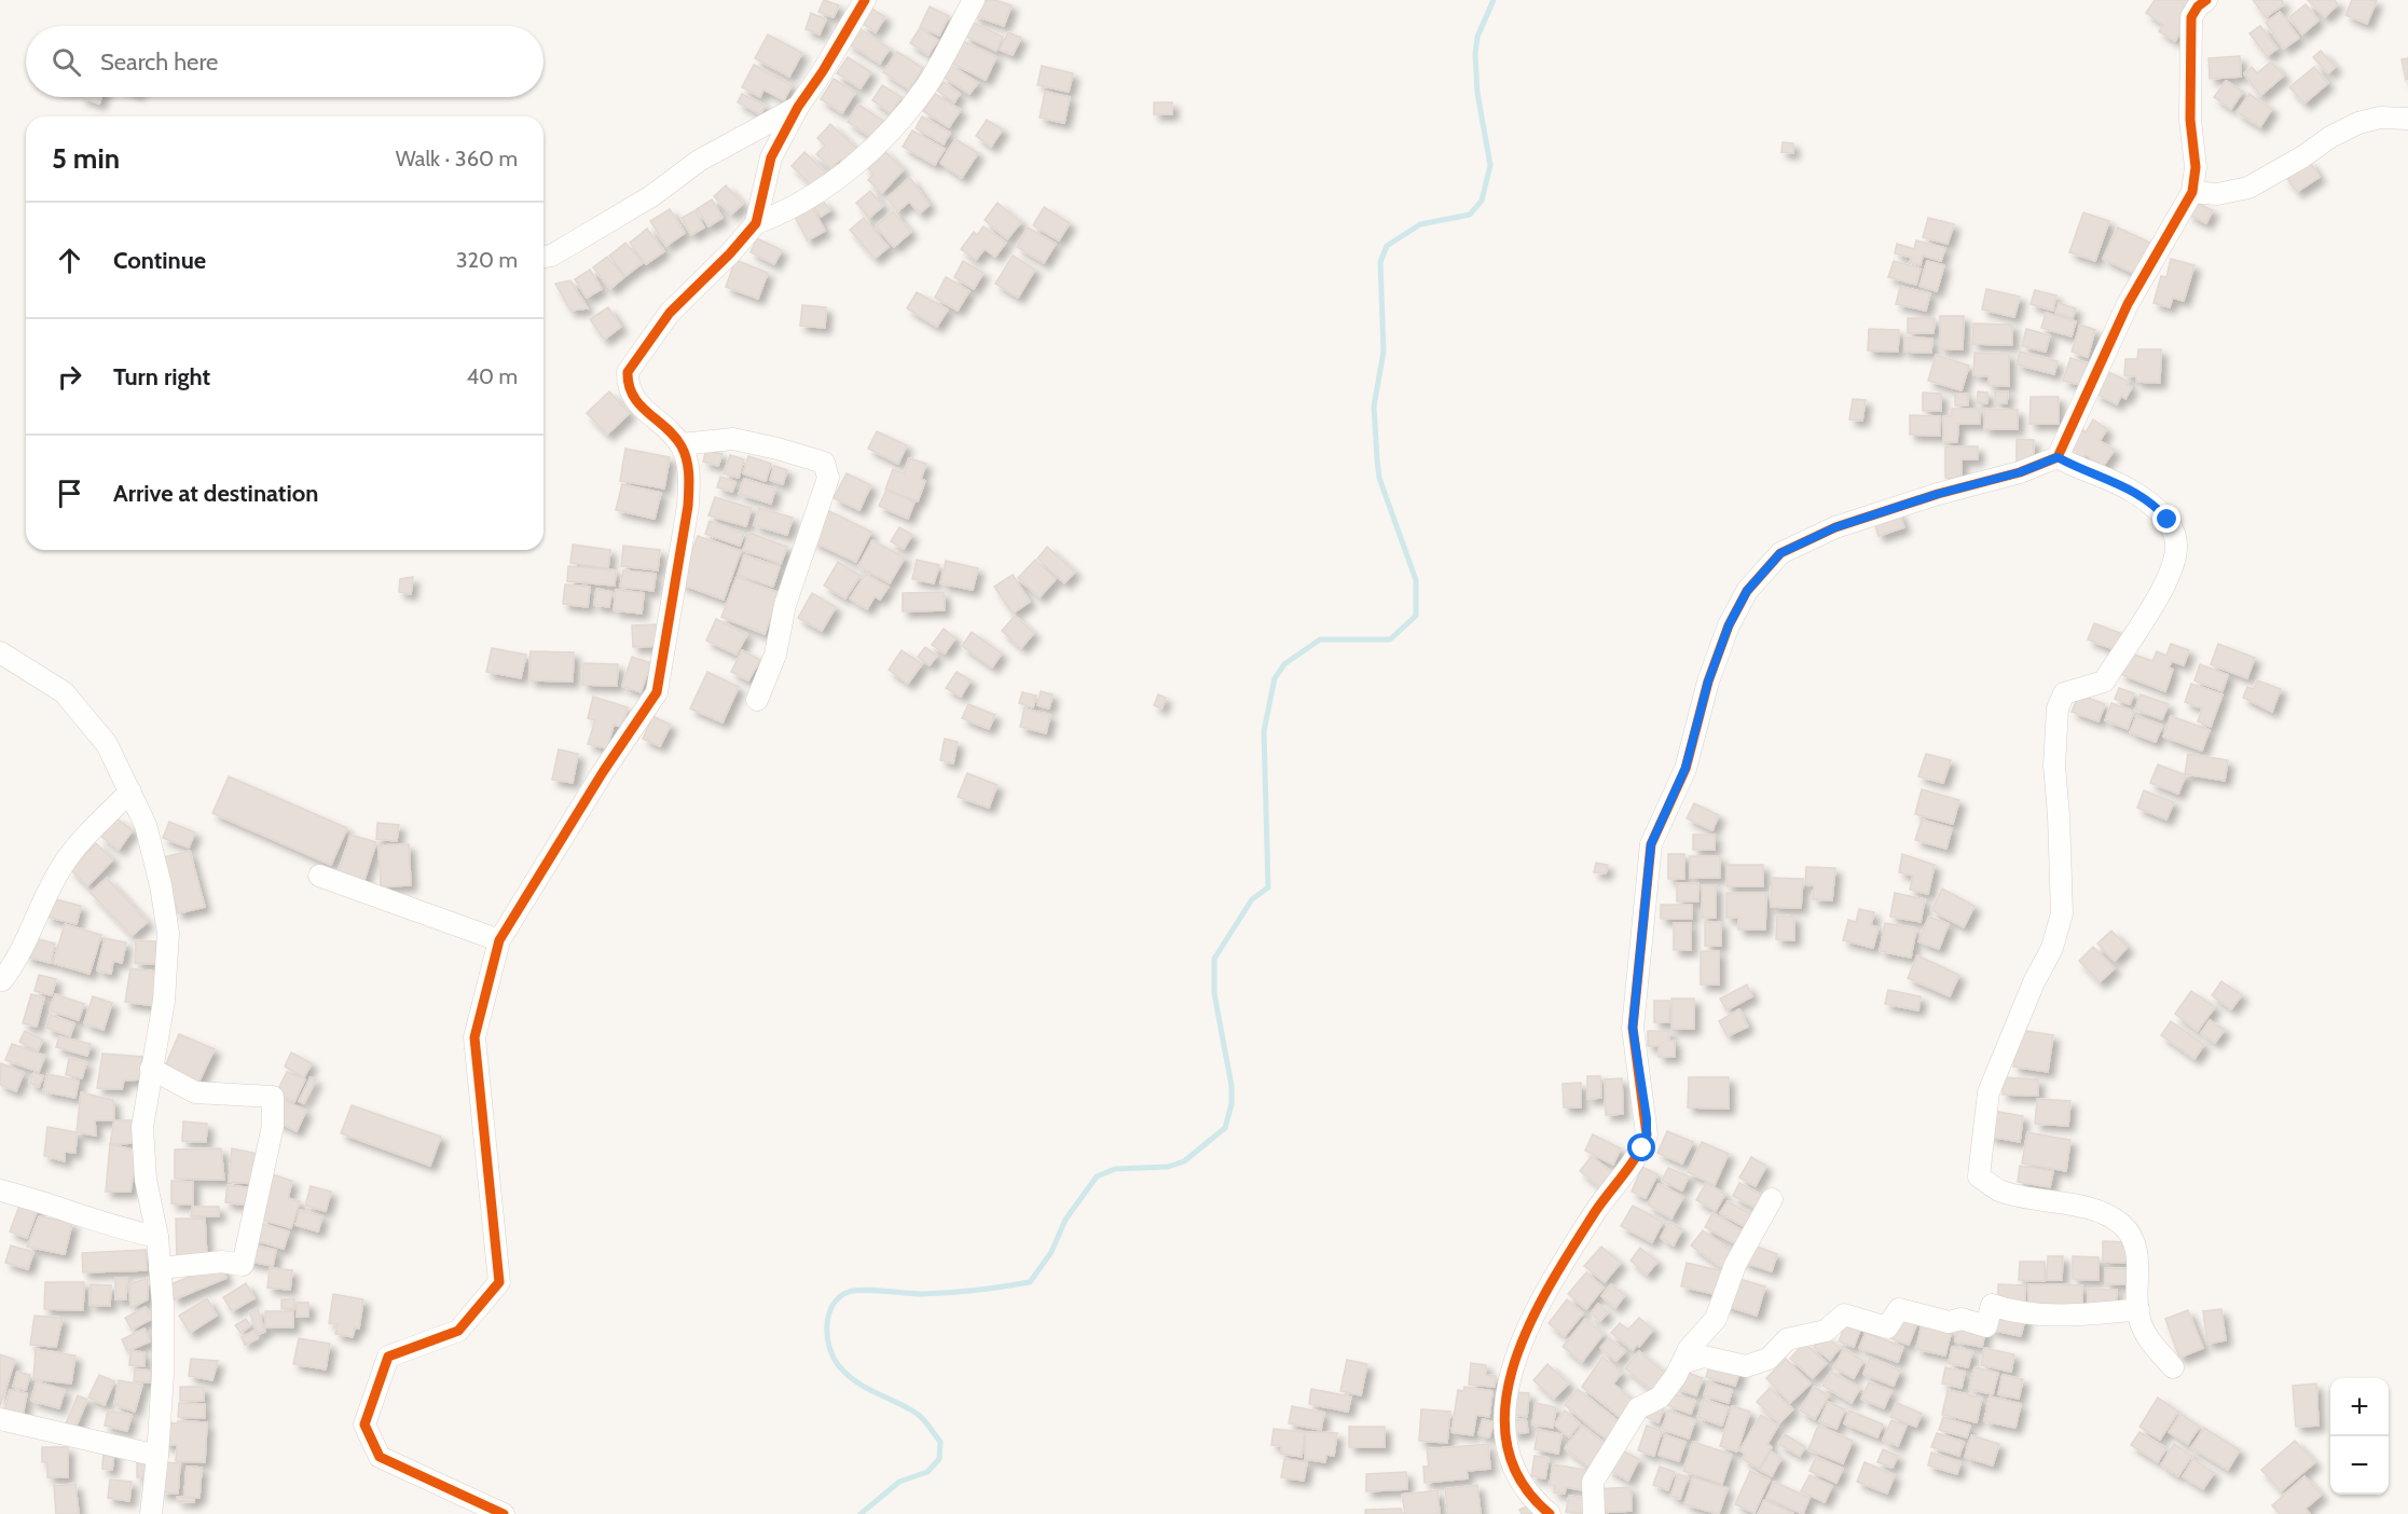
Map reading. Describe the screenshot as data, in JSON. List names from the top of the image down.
{
  "page": {
    "search": "Search here",
    "heading": ["5 min", "Walk · 360 m"],
    "list": [
      ["Continue", "320 m"],
      ["Turn right", "40 m"],
      "Arrive at destination"
    ],
    "map_buttons": ["+", "−"]
  }
}
